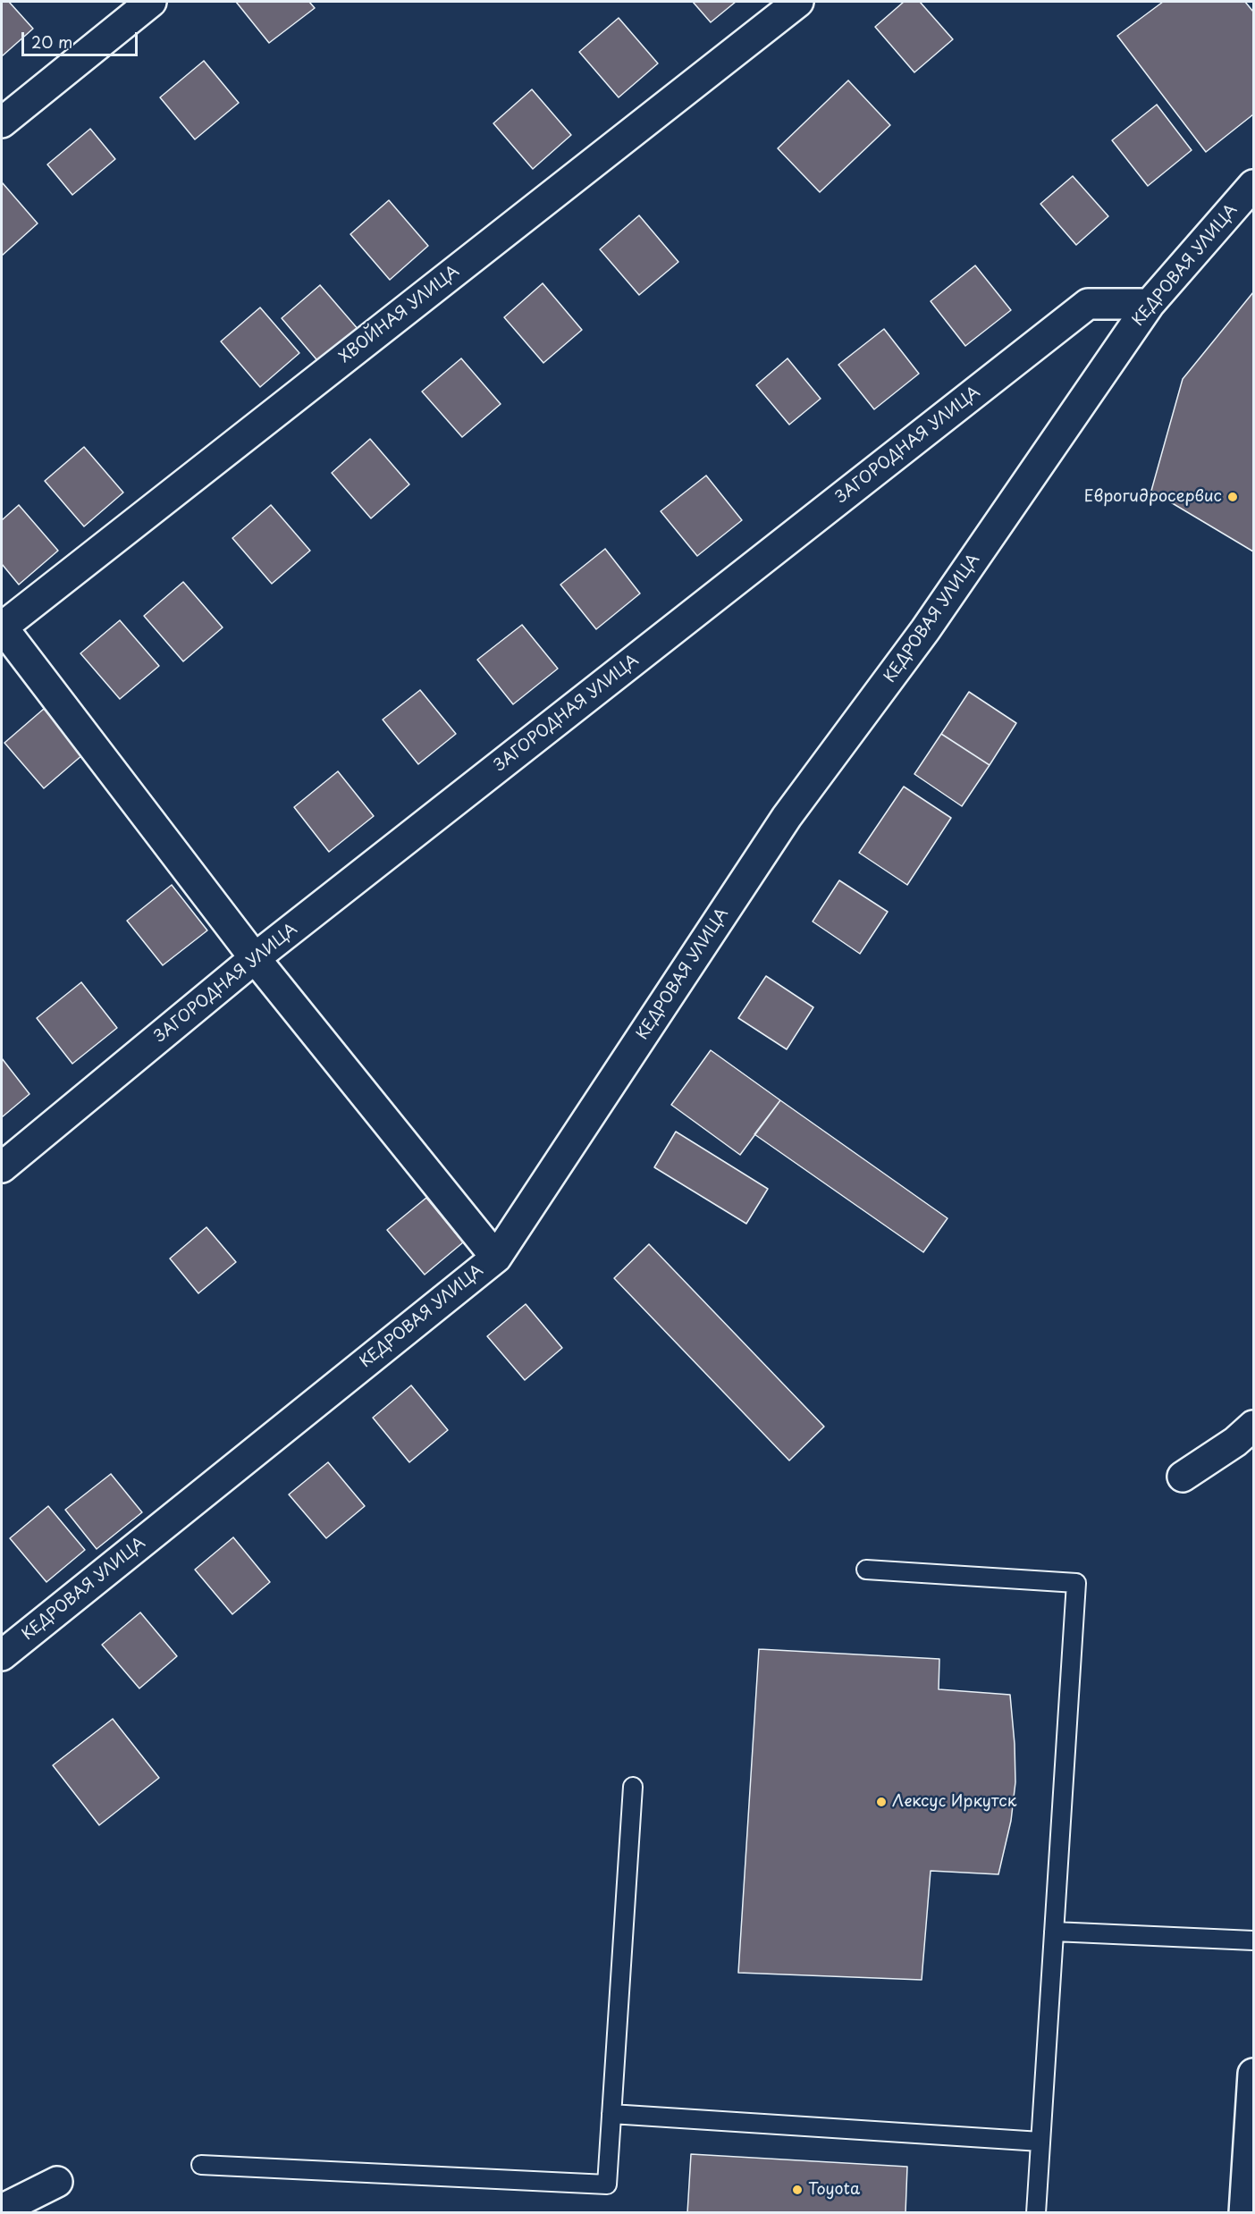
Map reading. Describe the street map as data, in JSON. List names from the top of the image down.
{
  "streets": {
    "street": ["КЕДРОВАЯ УЛИЦА", "ХВОЙНАЯ УЛИЦА", "ЗАГОРОДНАЯ УЛИЦА"]
  },
  "crossings": [
    ["КЕДРОВАЯ УЛИЦА", "ЗАГОРОДНАЯ УЛИЦА"]
  ],
  "places": ["Еврогидросервис", "Лексус Иркутск", "Toyota"],
  "scale_bar": "20 m"
}
